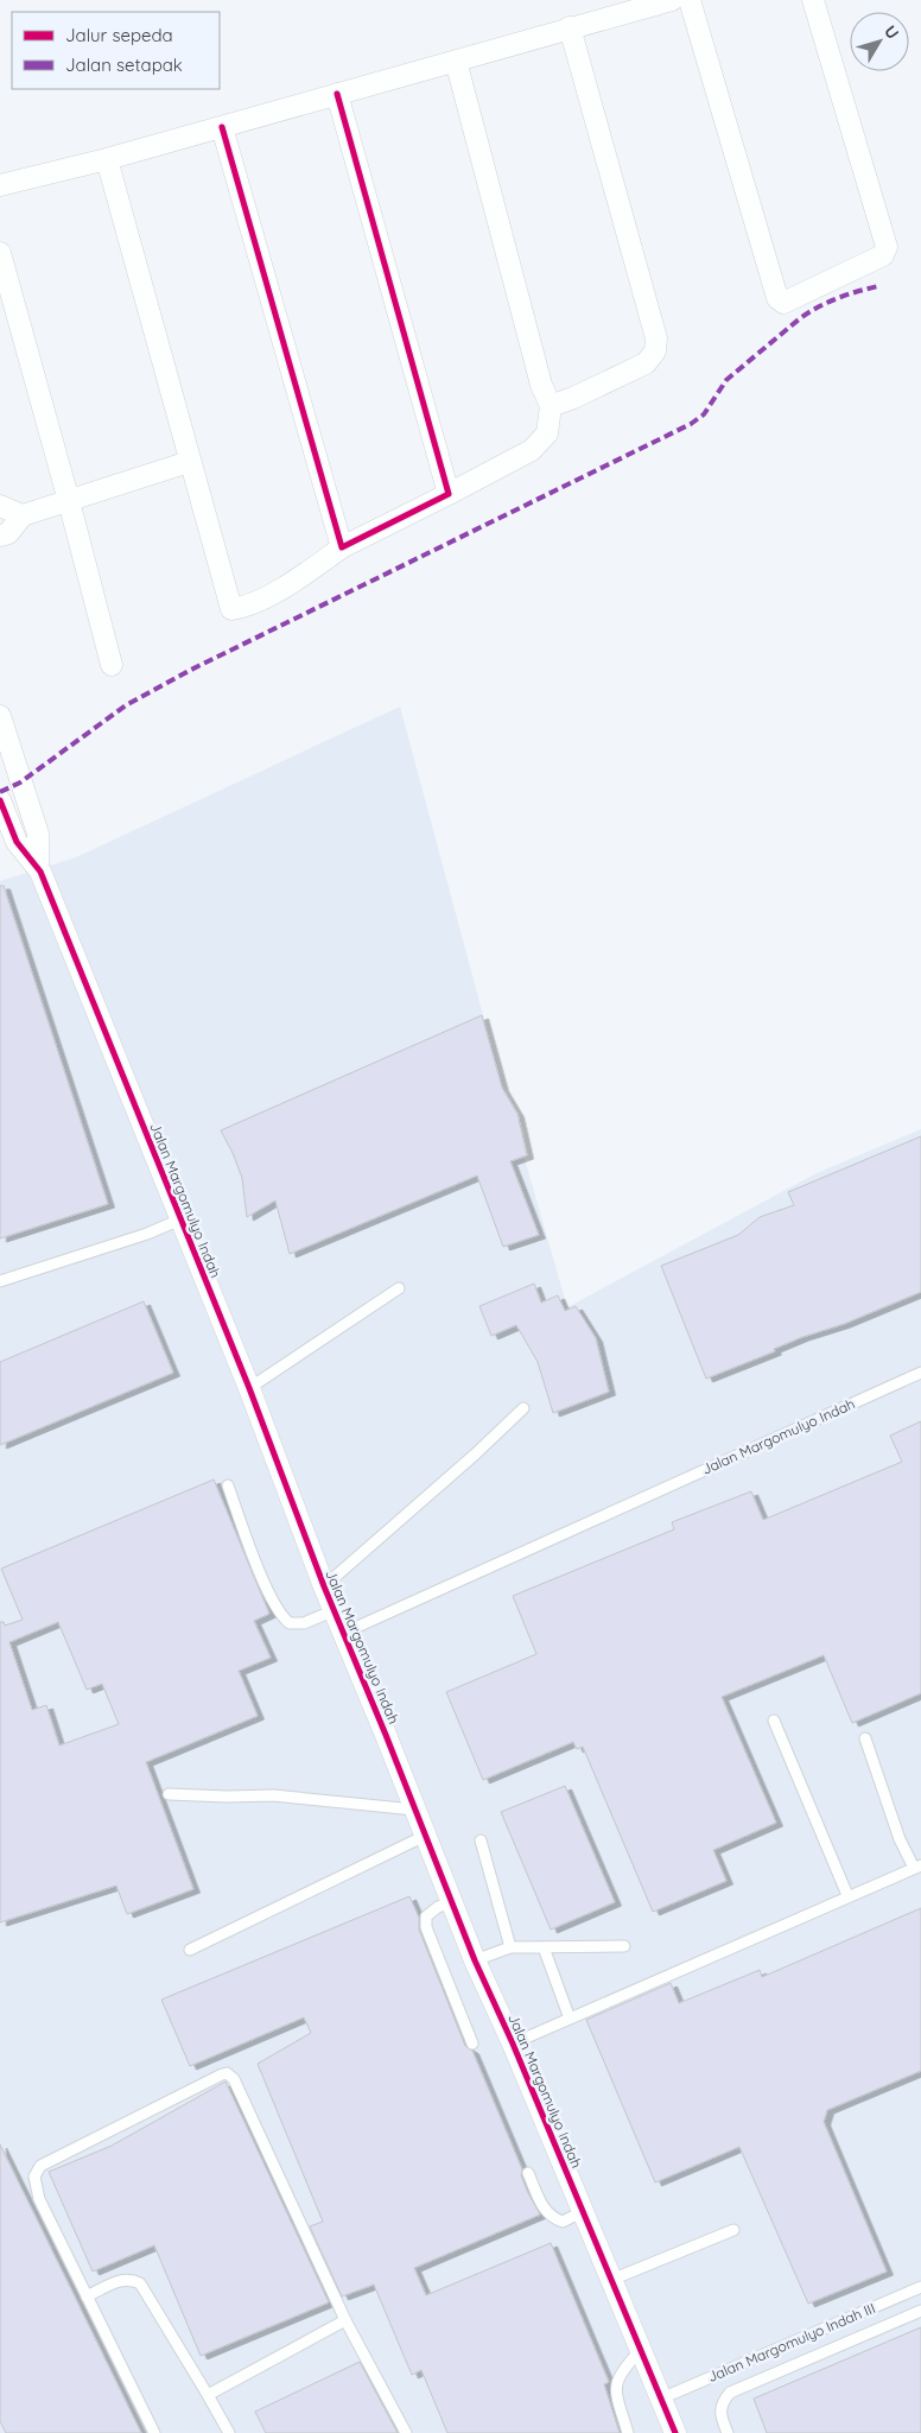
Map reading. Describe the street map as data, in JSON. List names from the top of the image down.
{
  "streets": {
    "street": ["Jalan Margomulyo Indah"],
    "lane": ["Jalan Margomulyo Indah III"]
  },
  "crossings": [
    ["Jalan Margomulyo Indah", "Jalan Margomulyo Indah III"]
  ],
  "legend": ["Jalur sepeda", "Jalan setapak"],
  "north": "top right"
}
